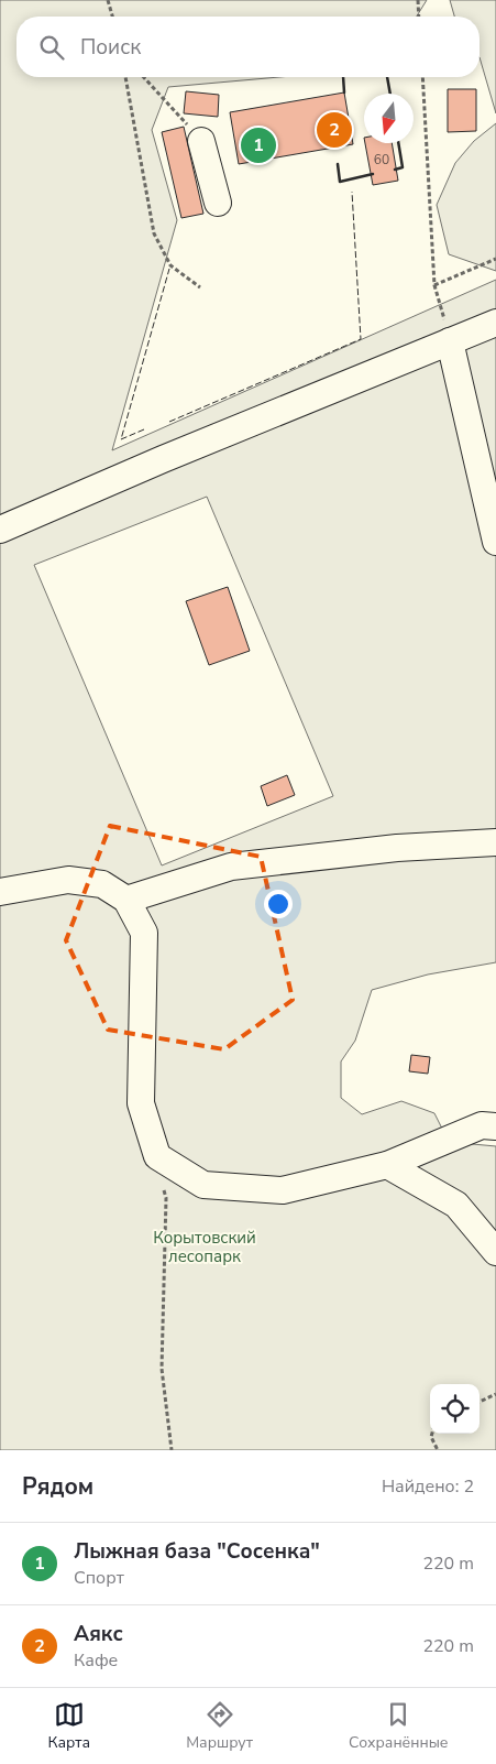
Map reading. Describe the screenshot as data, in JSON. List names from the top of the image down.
{
  "parks": ["Корытовский лесопарк"],
  "house_numbers": ["60"],
  "north": "bottom",
  "page": {
    "search": "Поиск",
    "pins": ["2", "1"],
    "heading": ["Рядом", "Найдено: 2"],
    "list": [
      {
        "mark": "1",
        "name": "Лыжная база \"Сосенка\"",
        "note": "Спорт",
        "value": "220 m"
      },
      {
        "mark": "2",
        "name": "Аякс",
        "note": "Кафе",
        "value": "220 m"
      }
    ],
    "nav": ["Карта", "Маршрут", "Сохранённые"]
  }
}
